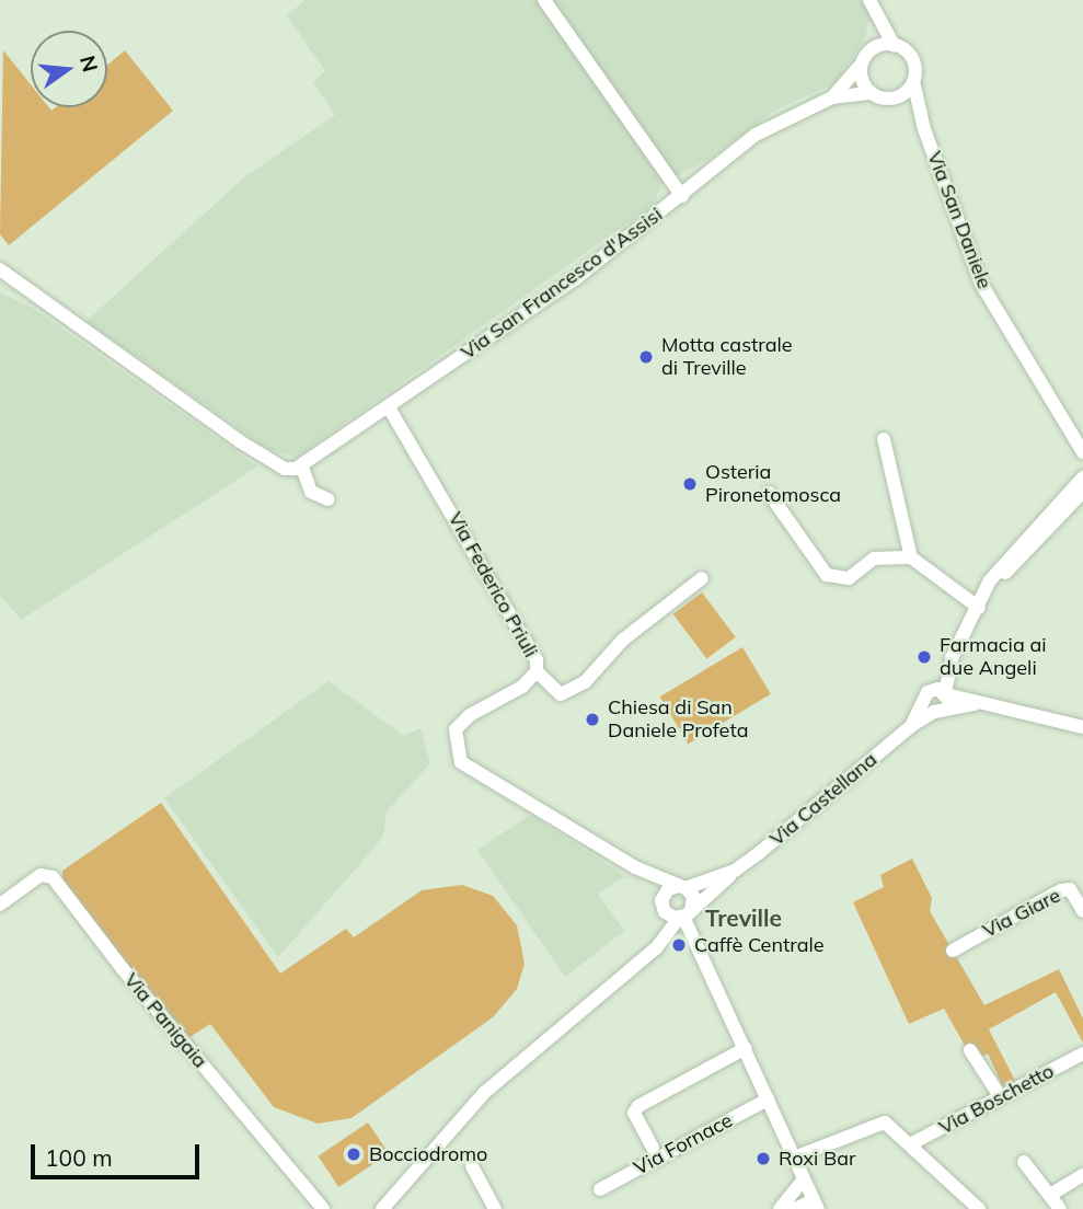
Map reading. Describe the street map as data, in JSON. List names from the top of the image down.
{
  "streets": {
    "street": [
      "Via San Daniele",
      "Via San Francesco d'Assisi",
      "Via Federico Priuli",
      "Via Castellana",
      "Via Giare",
      "Via Panigaia",
      "Via Boschetto",
      "Via Fornace"
    ]
  },
  "crossings": [
    ["Via San Daniele", "Via San Francesco d'Assisi"],
    ["Via San Francesco d'Assisi", "Via Federico Priuli"]
  ],
  "districts": ["Treville"],
  "places": [
    "Motta castrale di Treville",
    "Osteria Pironetomosca",
    "Farmacia ai due Angeli",
    "Chiesa di San Daniele Profeta",
    "Caffè Centrale",
    "Bocciodromo",
    "Roxi Bar"
  ],
  "scale_bar": "100 m",
  "north": "right"
}
